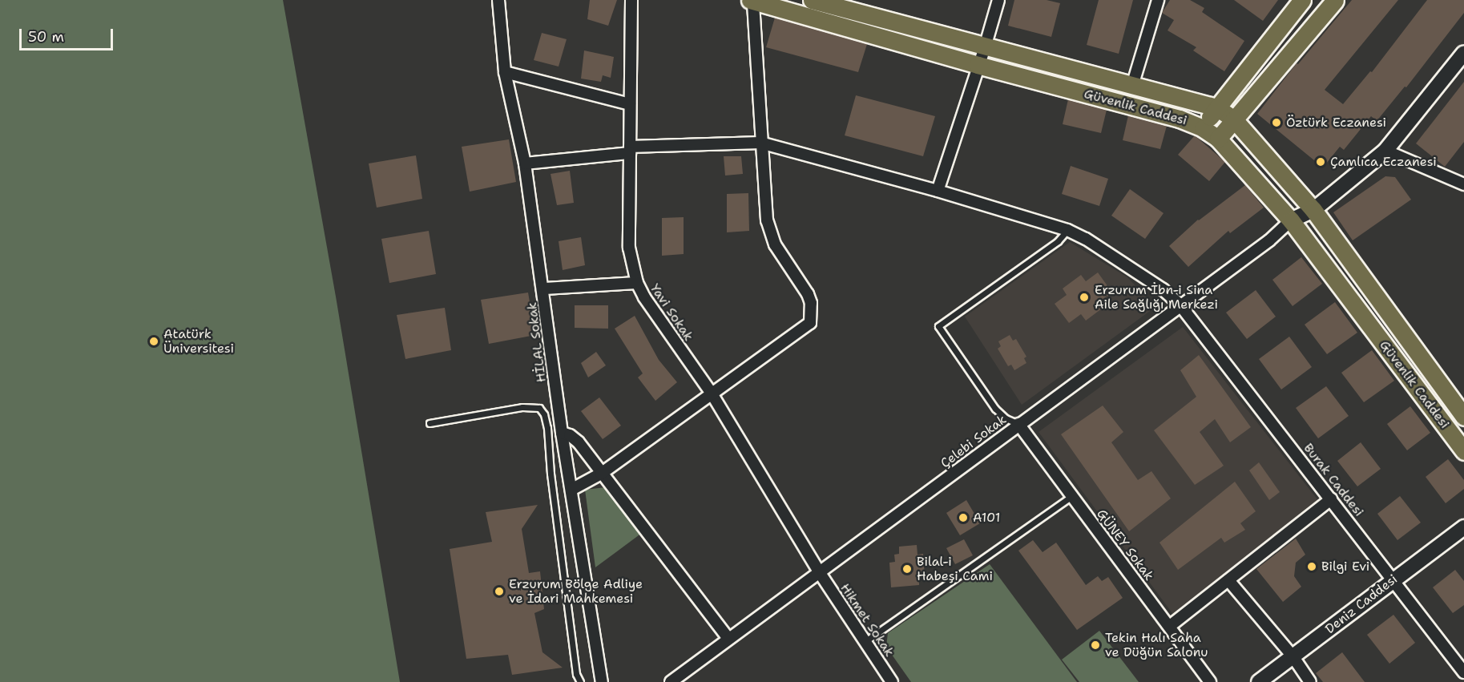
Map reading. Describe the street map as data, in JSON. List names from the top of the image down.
{
  "streets": {
    "main road": ["Güvenlik Caddesi"],
    "street": [
      "Yavi Sokak",
      "HİLAL Sokak",
      "Çelebi Sokak",
      "Burak Caddesi",
      "GÜNEY Sokak",
      "Deniz Caddesi",
      "Hikmet Sokak"
    ]
  },
  "crossings": [
    ["Güvenlik Caddesi", "Çelebi Sokak"],
    ["Yavi Sokak", "Çelebi Sokak"],
    ["Yavi Sokak", "Burak Caddesi"],
    ["Yavi Sokak", "Hikmet Sokak"],
    ["HİLAL Sokak", "Burak Caddesi"],
    ["Çelebi Sokak", "Burak Caddesi"],
    ["Çelebi Sokak", "GÜNEY Sokak"],
    ["Çelebi Sokak", "Hikmet Sokak"],
    ["Burak Caddesi", "Deniz Caddesi"]
  ],
  "places": [
    "Öztürk Eczanesi",
    "Çamlıca Eczanesi",
    "Erzurum İbn-i Sina Aile Sağlığı Merkezi",
    "Atatürk Üniversitesi",
    "A101",
    "Bilgi Evi",
    "Bilal-i Habeşi Cami",
    "Erzurum Bölge Adliye ve İdari Mahkemesi",
    "Tekin Halı Saha ve Düğün Salonu"
  ],
  "scale_bar": "50 m"
}
